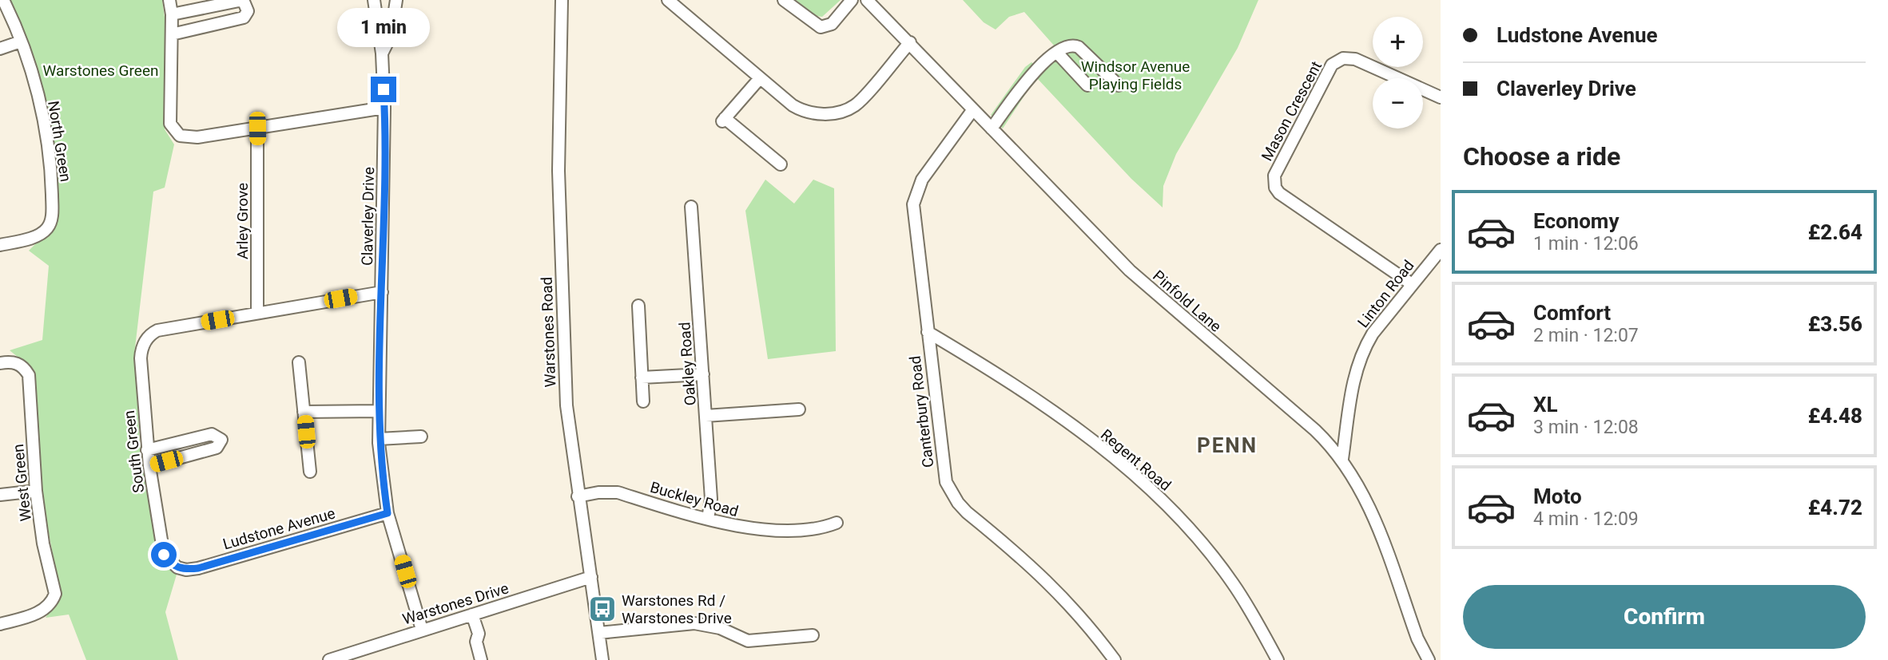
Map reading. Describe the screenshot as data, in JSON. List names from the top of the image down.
{
  "streets": {
    "street": [
      "Mason Crescent",
      "North Green",
      "Claverley Drive",
      "Arley Grove",
      "Linton Road",
      "Pinfold Lane",
      "Warstones Road",
      "Oakley Road",
      "Canterbury Road",
      "South Green",
      "Regent Road",
      "West Green",
      "Buckley Road",
      "Ludstone Avenue",
      "Warstones Drive"
    ]
  },
  "crossings": [
    ["Mason Crescent", "Linton Road"],
    ["Claverley Drive", "Ludstone Avenue"],
    ["Claverley Drive", "Warstones Drive"],
    ["Arley Grove", "South Green"],
    ["Linton Road", "Pinfold Lane"],
    ["Pinfold Lane", "Canterbury Road"],
    ["Warstones Road", "Buckley Road"],
    ["Warstones Road", "Warstones Drive"],
    ["Oakley Road", "Buckley Road"],
    ["Canterbury Road", "Regent Road"],
    ["South Green", "Ludstone Avenue"]
  ],
  "districts": ["PENN"],
  "parks": ["Windsor Avenue Playing Fields", "Warstones Green"],
  "places": {
    "bus stop": ["Warstones Rd / Warstones Drive"]
  },
  "page": {
    "banner": ["Ludstone Avenue", "Claverley Drive"],
    "bubble": "1 min",
    "map_buttons": ["+", "−"],
    "heading": "Choose a ride",
    "list": [
      {
        "name": "Economy",
        "note": "1 min · 12:06",
        "value": "£2.64"
      },
      {
        "name": "Comfort",
        "note": "2 min · 12:07",
        "value": "£3.56"
      },
      {
        "name": "XL",
        "note": "3 min · 12:08",
        "value": "£4.48"
      },
      {
        "name": "Moto",
        "note": "4 min · 12:09",
        "value": "£4.72"
      }
    ],
    "buttons": "Confirm"
  }
}
